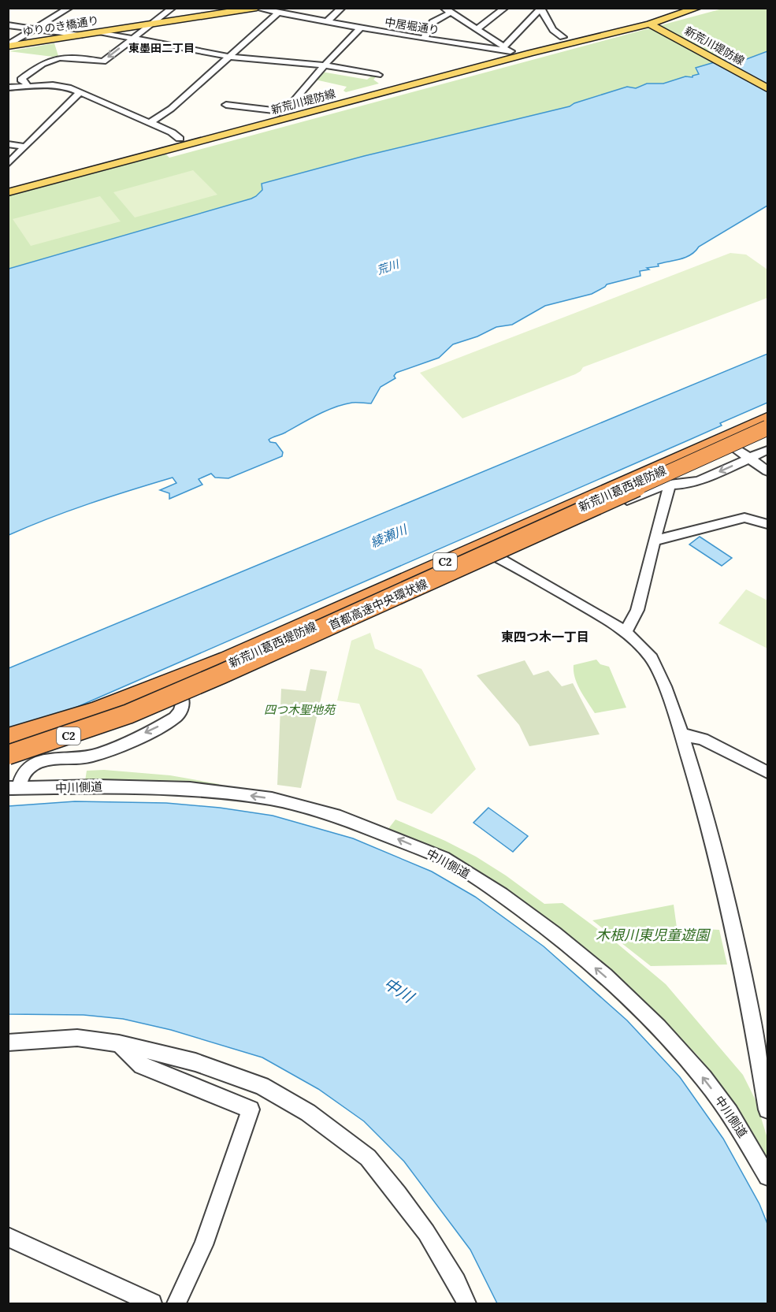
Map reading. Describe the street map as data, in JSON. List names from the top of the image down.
{
  "streets": {
    "highway": ["C2", "首都高速中央環状線"],
    "main road": ["ゆりのき橋通り", "新荒川堤防線", "新荒川葛西堤防線"],
    "street": ["中居堀通り", "中川側道"]
  },
  "crossings": [
    ["ゆりのき橋通り", "中居堀通り"],
    ["中居堀通り", "新荒川堤防線"],
    ["新荒川葛西堤防線", "首都高速中央環状線"]
  ],
  "one_way": ["中川側道"],
  "districts": ["東墨田二丁目", "東四つ木一丁目"],
  "water": ["荒川", "綾瀬川", "中川"],
  "parks": ["四つ木聖地苑", "木根川東児童遊園"]
}
